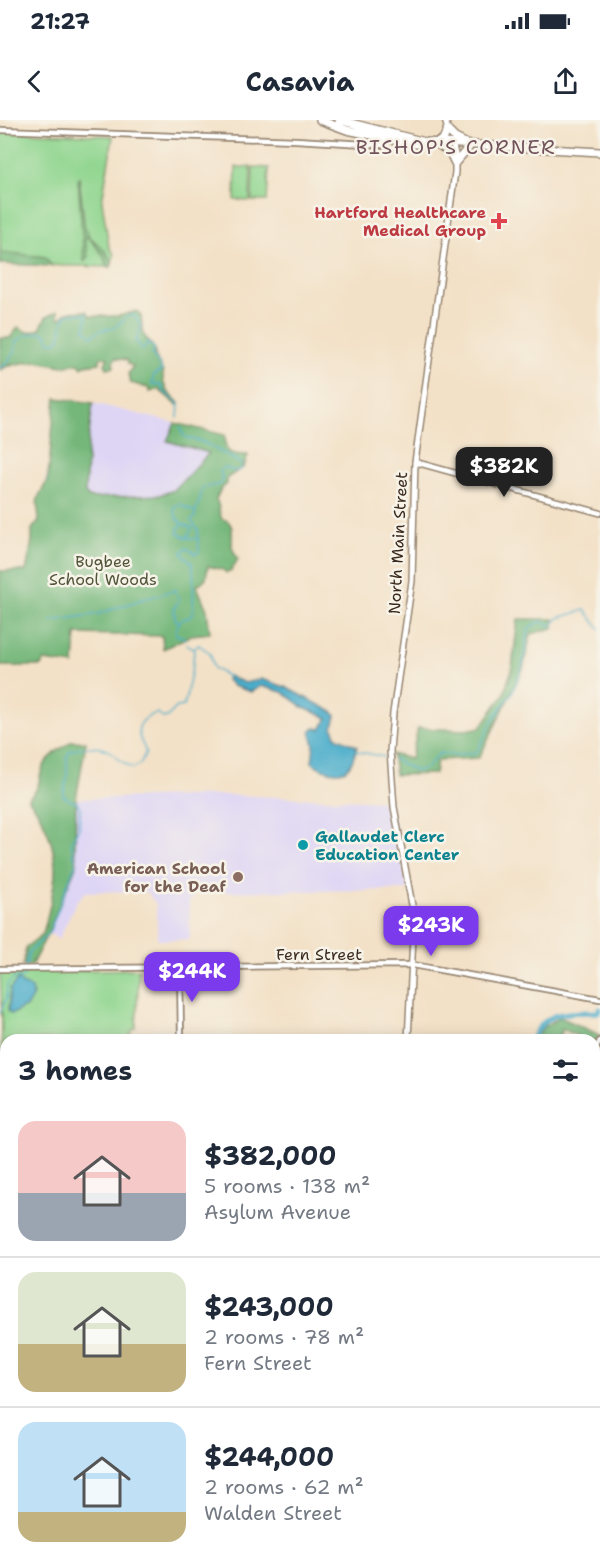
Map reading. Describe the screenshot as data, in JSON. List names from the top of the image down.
{
  "streets": {
    "main road": ["North Main Street"],
    "street": ["Fern Street"]
  },
  "crossings": [
    ["North Main Street", "Fern Street"]
  ],
  "districts": ["BISHOP'S CORNER"],
  "parks": ["Bugbee School Woods"],
  "places": {
    "health": ["Hartford Healthcare Medical Group"],
    "other": ["Gallaudet Clerc Education Center", "American School for the Deaf"]
  },
  "page": {
    "status": "21:27",
    "header": "Casavia",
    "price": ["$382K", "$243K", "$244K"],
    "heading": "3 homes",
    "list": [
      {
        "name": "$382,000",
        "note": "5 rooms · 138 m² · Asylum Avenue"
      },
      {
        "name": "$243,000",
        "note": "2 rooms · 78 m² · Fern Street"
      },
      {
        "name": "$244,000",
        "note": "2 rooms · 62 m² · Walden Street"
      }
    ]
  }
}
